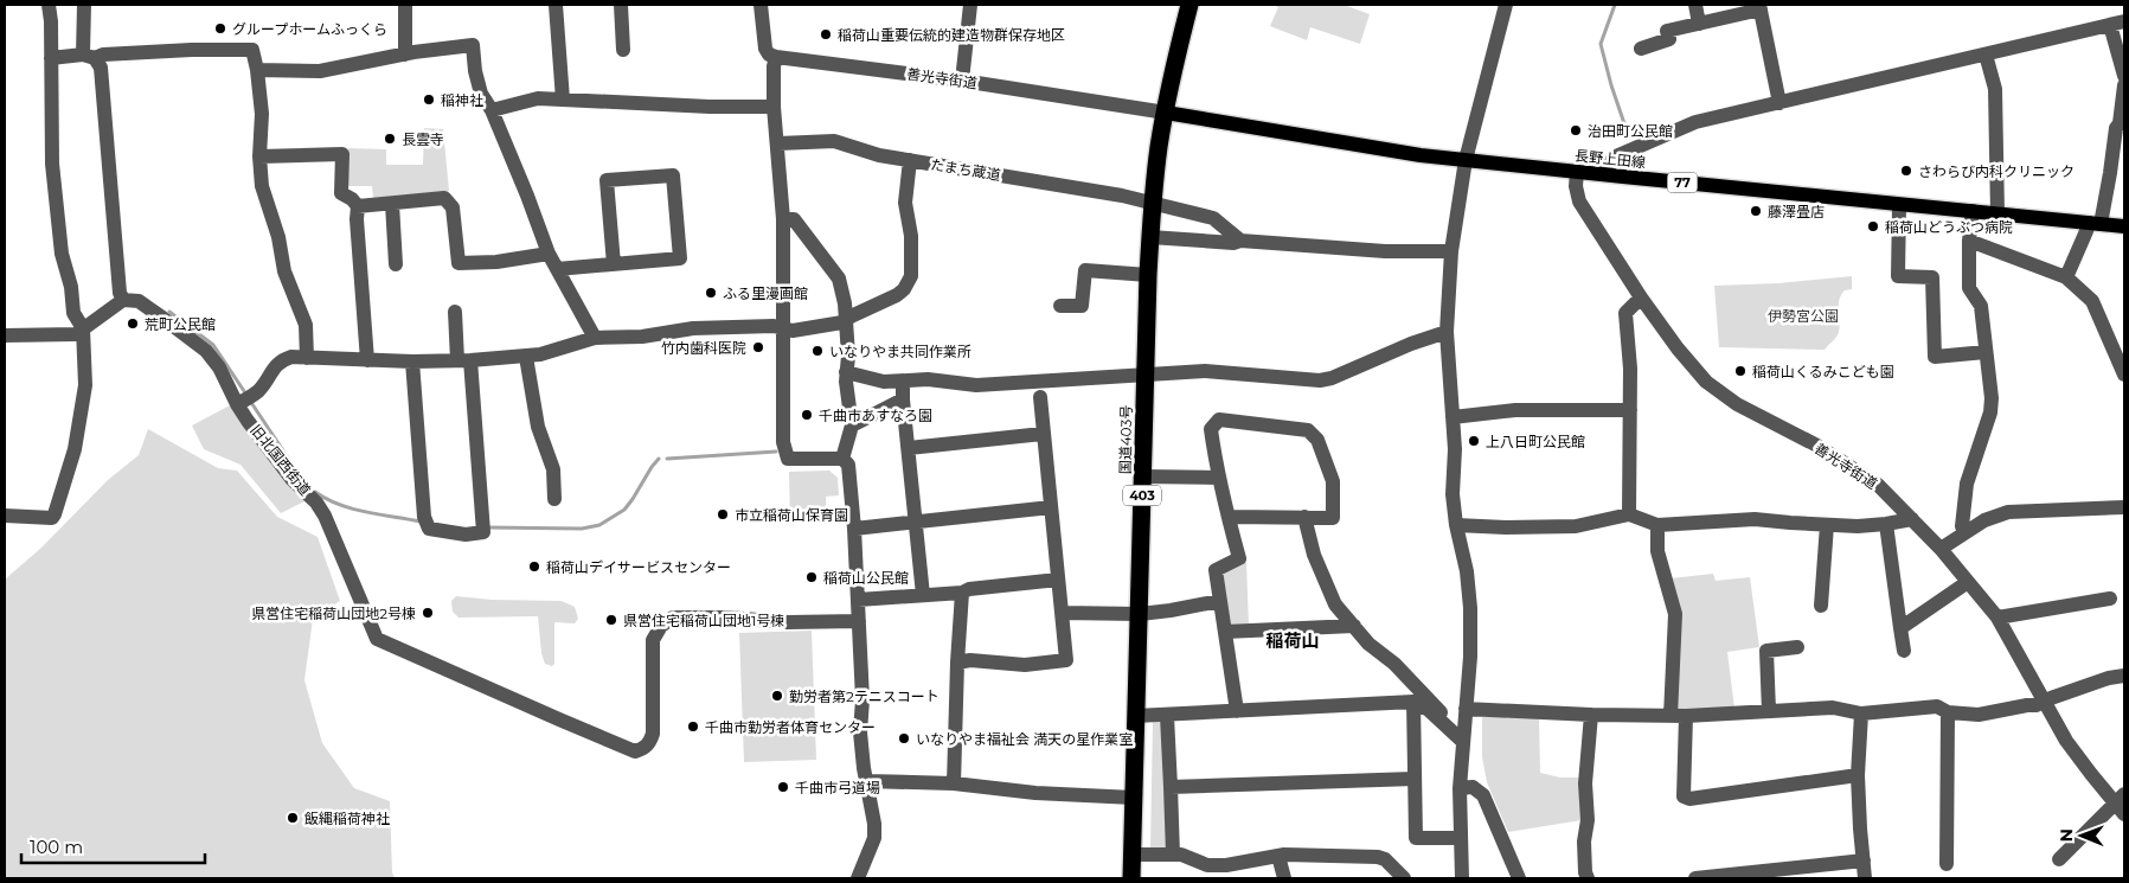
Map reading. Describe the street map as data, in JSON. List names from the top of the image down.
{
  "streets": {
    "highway": ["国道403号", "403"],
    "main road": ["長野上田線", "77"],
    "street": ["善光寺街道", "たまち蔵道", "旧北国西街道"]
  },
  "crossings": [
    ["善光寺街道", "長野上田線"],
    ["善光寺街道", "国道403号"],
    ["長野上田線", "国道403号"],
    ["たまち蔵道", "国道403号"]
  ],
  "districts": ["稲荷山"],
  "parks": ["伊勢宮公園"],
  "places": [
    "グループホームふっくら",
    "稲荷山重要伝統的建造物群保存地区",
    "稲神社",
    "治田町公民館",
    "長雲寺",
    "さわらび内科クリニック",
    "藤澤畳店",
    "稲荷山どうぶつ病院",
    "ふる里漫画館",
    "荒町公民館",
    "竹内歯科医院",
    "いなりやま共同作業所",
    "稲荷山くるみこども園",
    "千曲市あすなろ園",
    "上八日町公民館",
    "市立稲荷山保育園",
    "稲荷山デイサービスセンター",
    "稲荷山公民館",
    "県営住宅稲荷山団地2号棟",
    "県営住宅稲荷山団地1号棟",
    "勤労者第2テニスコート",
    "千曲市勤労者体育センター",
    "いなりやま福祉会 満天の星作業室",
    "千曲市弓道場",
    "飯縄稲荷神社"
  ],
  "scale_bar": "100 m",
  "north": "left"
}
